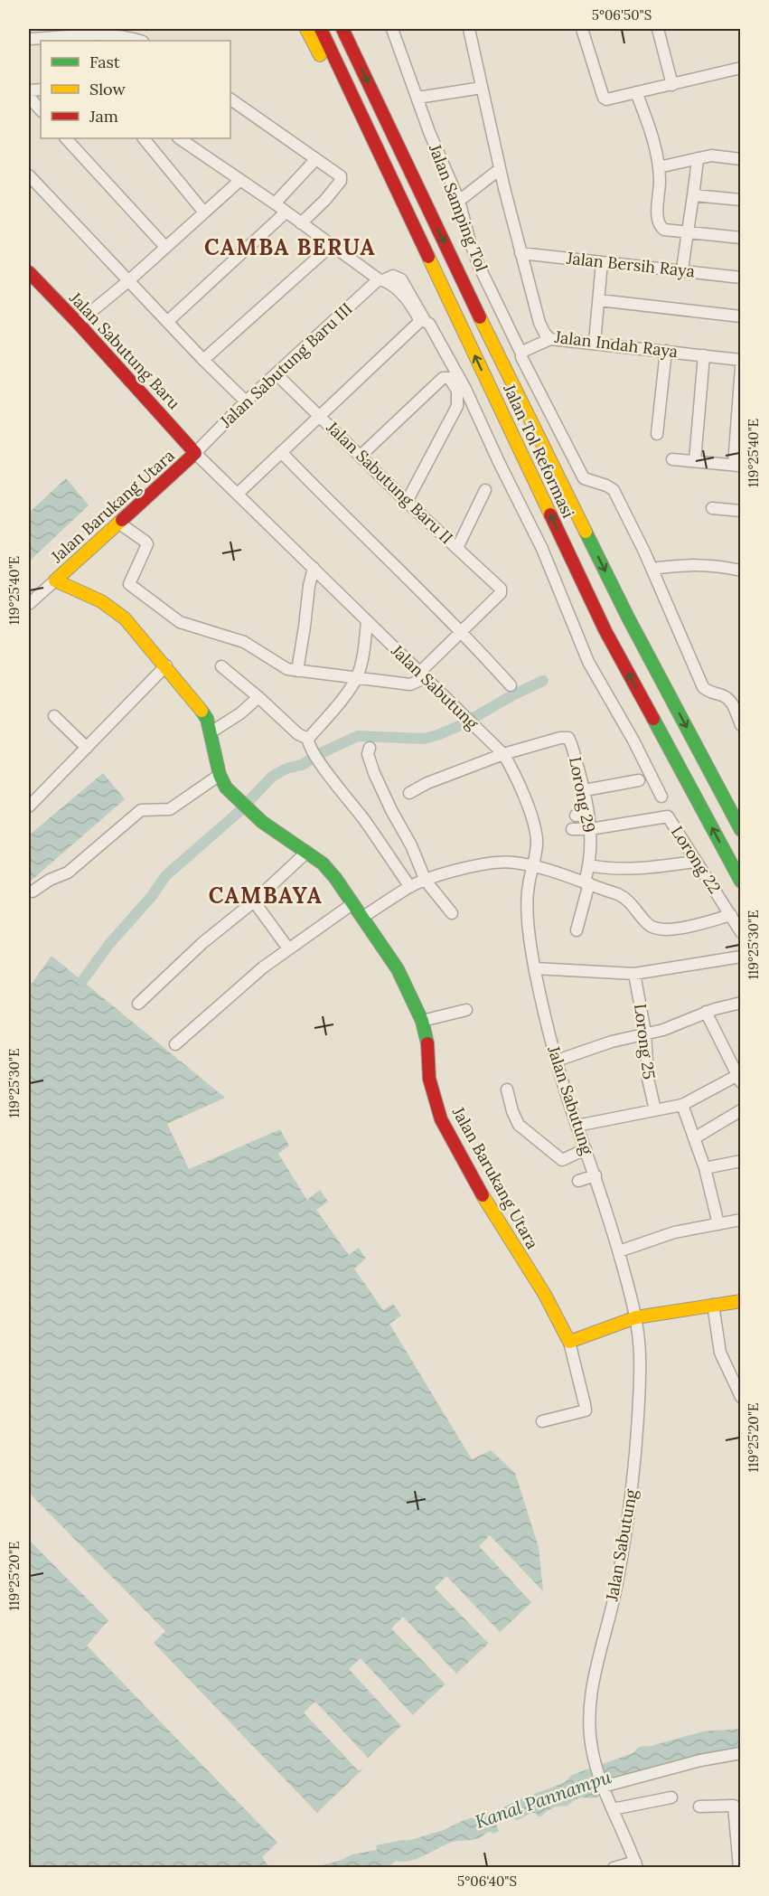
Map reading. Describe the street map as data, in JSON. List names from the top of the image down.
{
  "streets": {
    "main road": ["Jalan Sabutung Baru", "Jalan Tol Reformasi", "Jalan Barukang Utara"],
    "street": [
      "Jalan Samping Tol",
      "Jalan Bersih Raya",
      "Jalan Indah Raya",
      "Jalan Sabutung Baru III",
      "Jalan Sabutung Baru II",
      "Jalan Sabutung",
      "Lorong 29",
      "Lorong 22",
      "Lorong 25"
    ]
  },
  "crossings": [
    ["Jalan Bersih Raya", "Jalan Indah Raya"],
    ["Jalan Sabutung Baru", "Jalan Sabutung Baru III"],
    ["Jalan Sabutung Baru", "Jalan Barukang Utara"],
    ["Jalan Sabutung Baru", "Jalan Sabutung"],
    ["Jalan Sabutung Baru III", "Jalan Sabutung Baru II"],
    ["Jalan Sabutung Baru III", "Jalan Barukang Utara"],
    ["Jalan Sabutung Baru III", "Jalan Sabutung"],
    ["Jalan Barukang Utara", "Jalan Sabutung"],
    ["Jalan Sabutung", "Lorong 29"],
    ["Lorong 29", "Lorong 22"]
  ],
  "districts": ["CAMBA BERUA", "CAMBAYA"],
  "water": ["Kanal Pannampu"],
  "legend": ["Fast", "Slow", "Jam"],
  "coordinates": [
    "5°06'50\"S",
    "119°25'40\"E",
    "119°25'30\"E",
    "119°25'20\"E",
    "5°06'40\"S"
  ]
}
